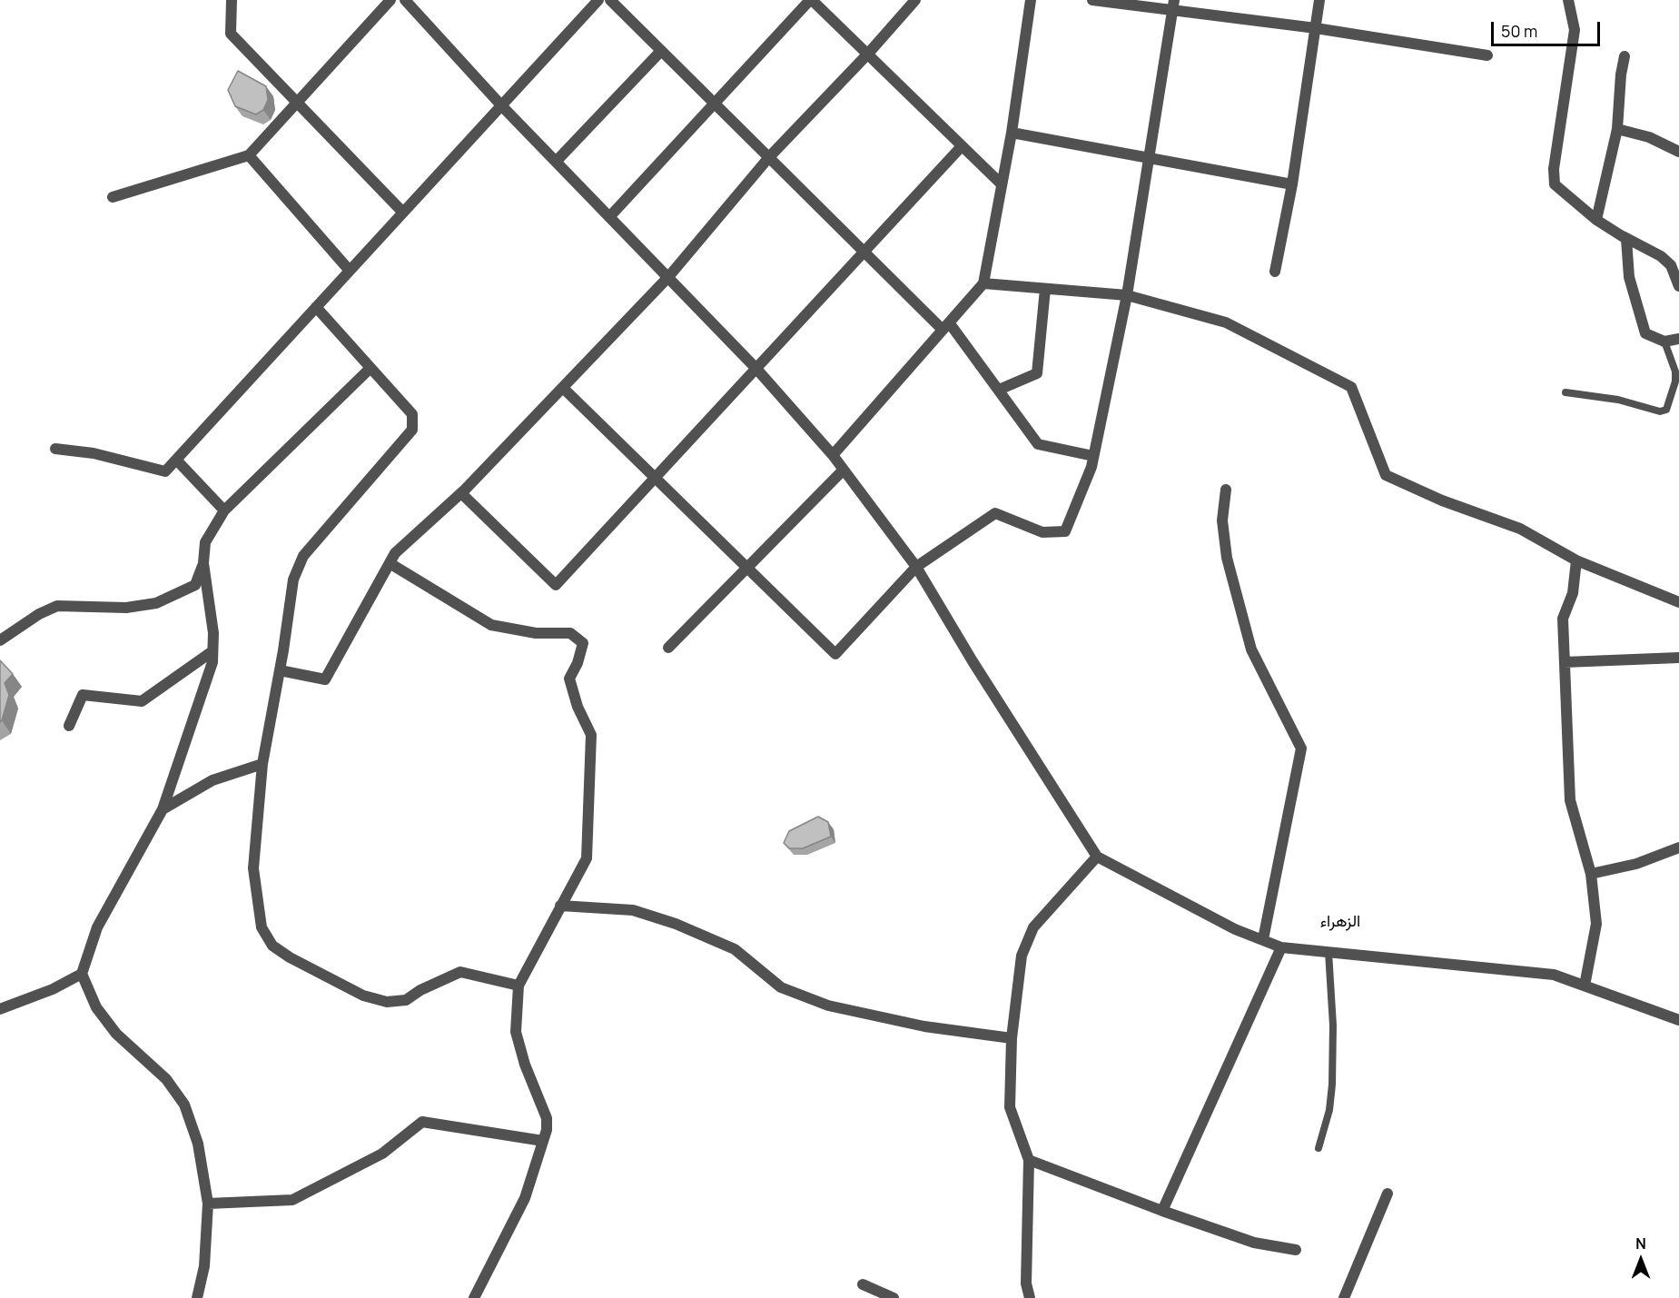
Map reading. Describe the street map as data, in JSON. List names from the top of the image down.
{
  "districts": ["الزهراء"],
  "scale_bar": "50 m",
  "north": "top"
}
